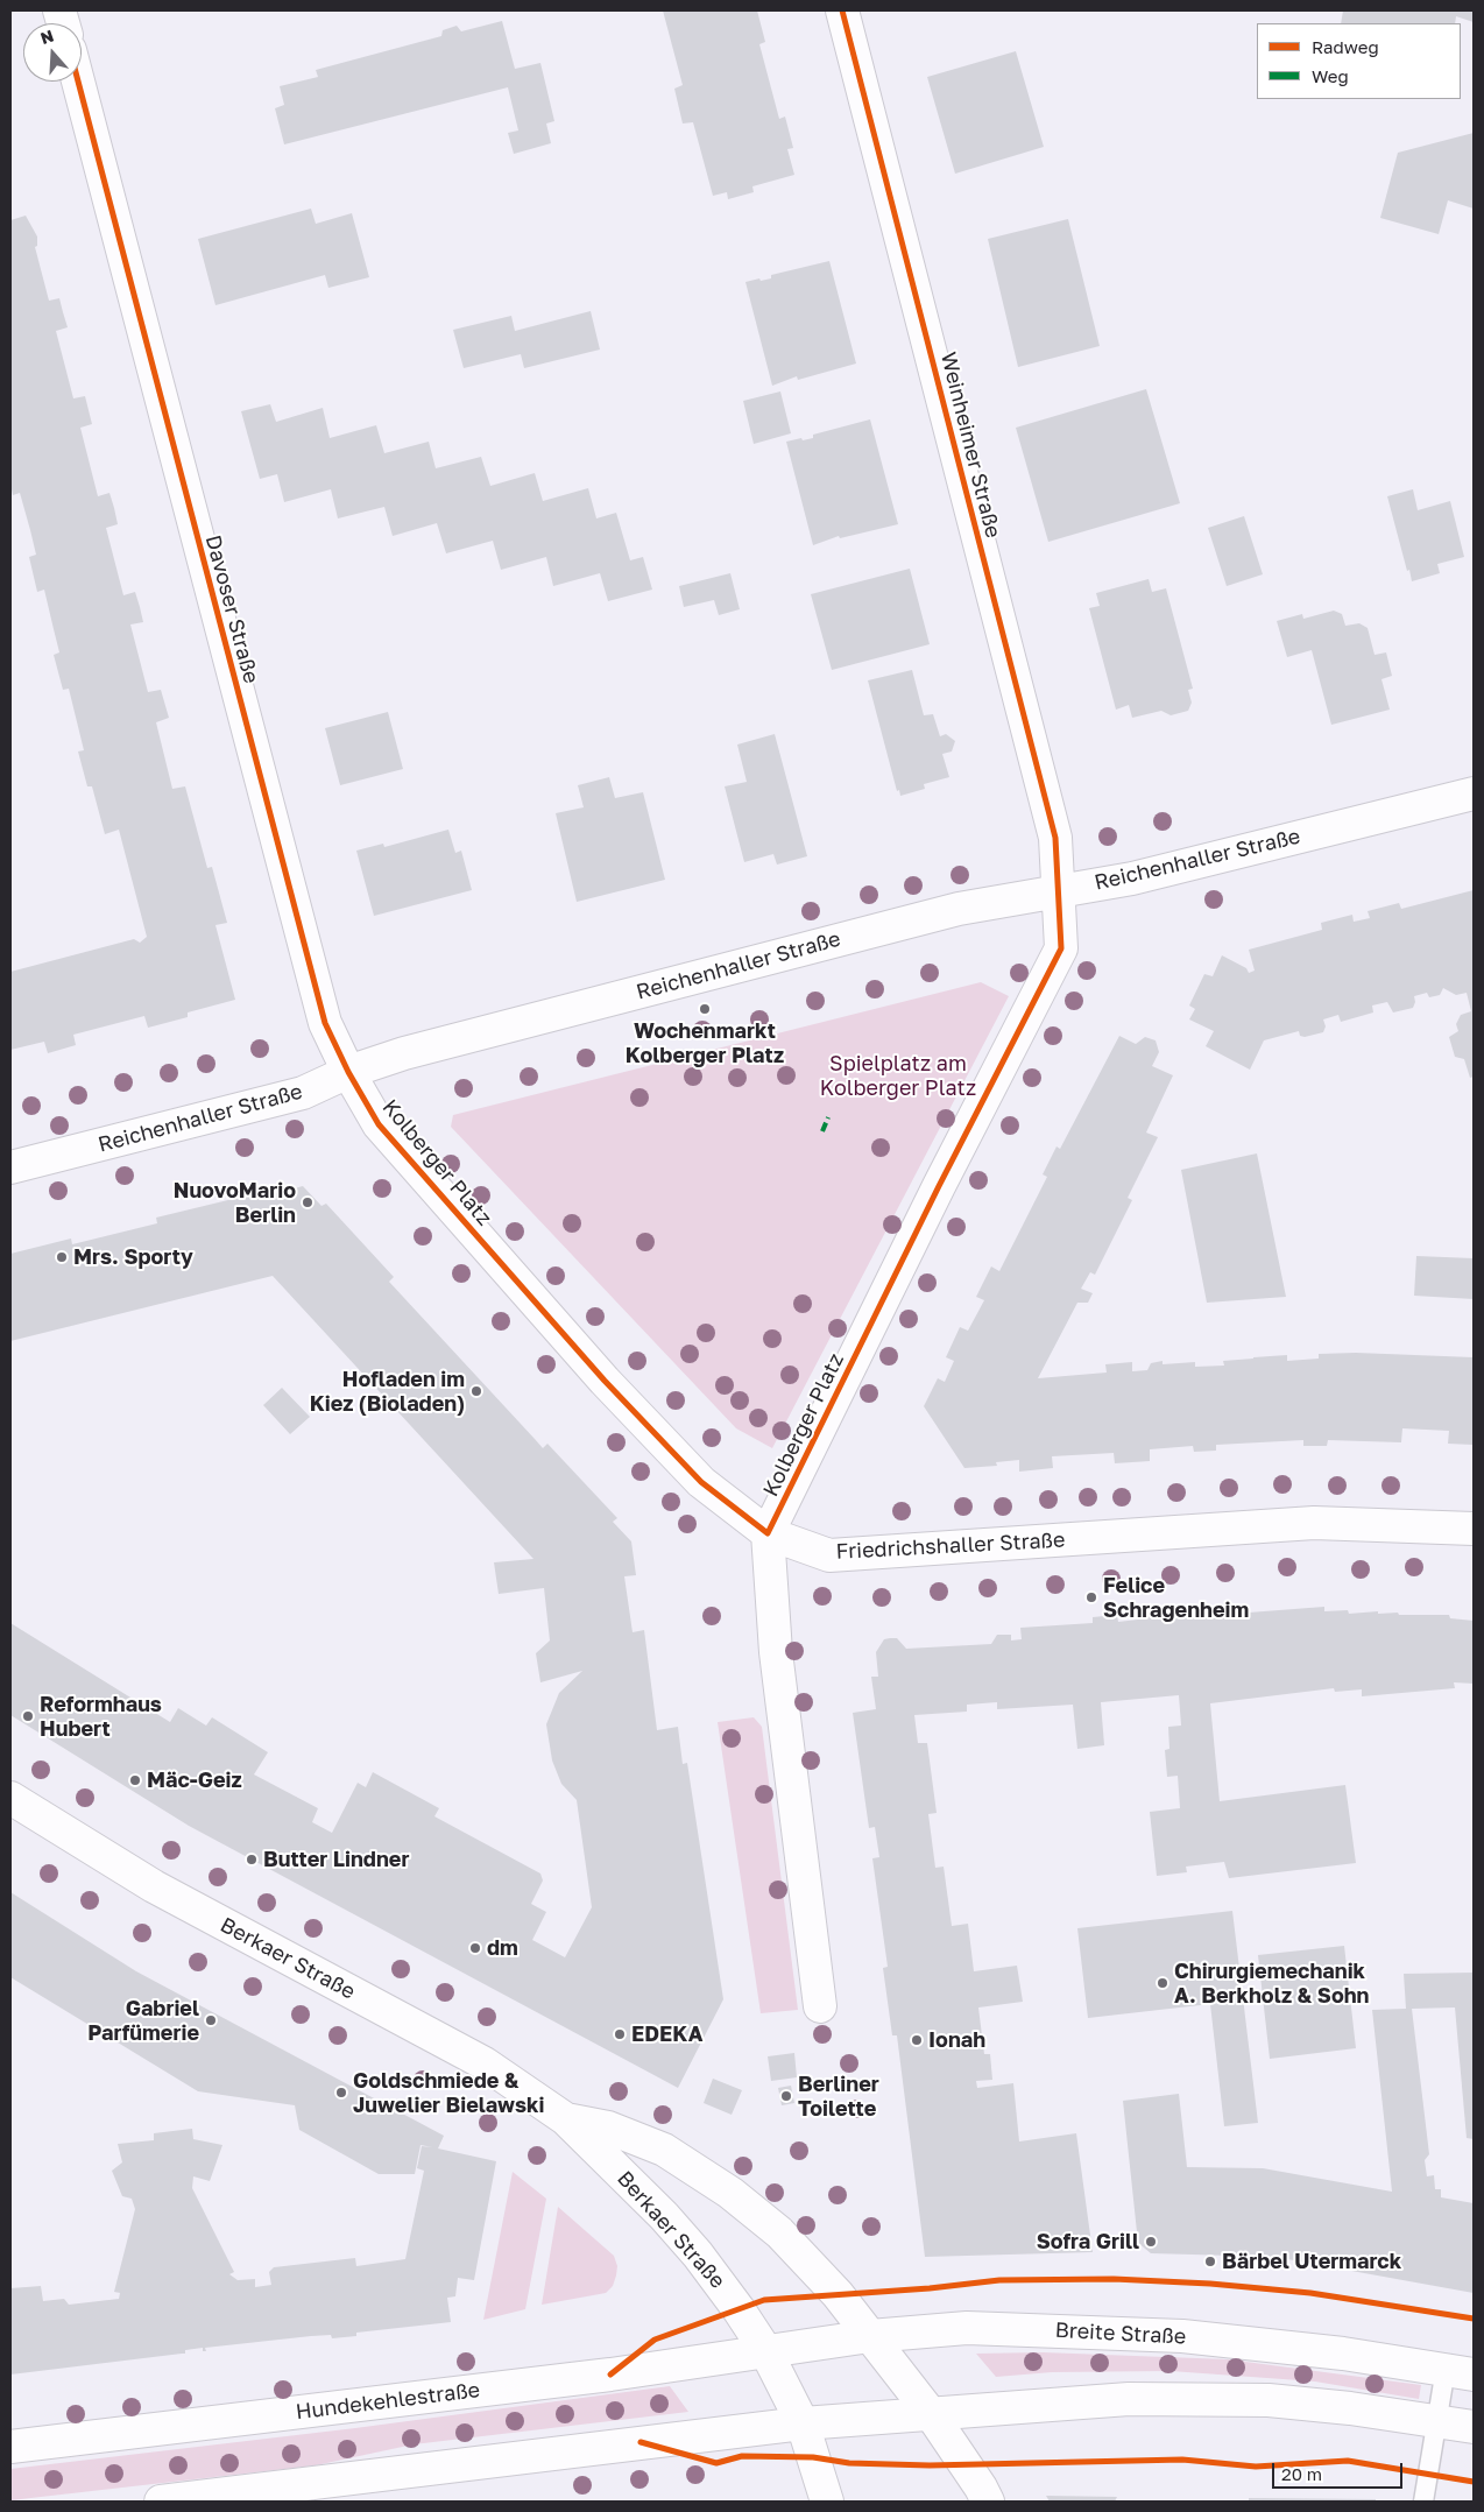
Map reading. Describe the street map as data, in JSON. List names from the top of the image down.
{
  "streets": {
    "street": [
      "Weinheimer Straße",
      "Davoser Straße",
      "Reichenhaller Straße",
      "Kolberger Platz",
      "Friedrichshaller Straße",
      "Berkaer Straße",
      "Breite Straße",
      "Hundekehlestraße"
    ]
  },
  "crossings": [
    ["Weinheimer Straße", "Reichenhaller Straße"],
    ["Weinheimer Straße", "Kolberger Platz"],
    ["Davoser Straße", "Reichenhaller Straße"],
    ["Davoser Straße", "Kolberger Platz"],
    ["Reichenhaller Straße", "Kolberger Platz"],
    ["Kolberger Platz", "Friedrichshaller Straße"],
    ["Berkaer Straße", "Breite Straße"],
    ["Berkaer Straße", "Hundekehlestraße"],
    ["Breite Straße", "Hundekehlestraße"]
  ],
  "parks": ["Spielplatz am Kolberger Platz"],
  "places": [
    "Wochenmarkt Kolberger Platz",
    "NuovoMario Berlin",
    "Mrs. Sporty",
    "Hofladen im Kiez (Bioladen)",
    "Felice Schragenheim",
    "Reformhaus Hubert",
    "Mäc-Geiz",
    "Butter Lindner",
    "dm",
    "Chirurgiemechanik A. Berkholz & Sohn",
    "Gabriel Parfümerie",
    "EDEKA",
    "Ionah",
    "Goldschmiede & Juwelier Bielawski",
    "Berliner Toilette",
    "Sofra Grill",
    "Bärbel Utermarck"
  ],
  "legend": ["Radweg", "Weg"],
  "scale_bar": "20 m",
  "north": "top"
}
